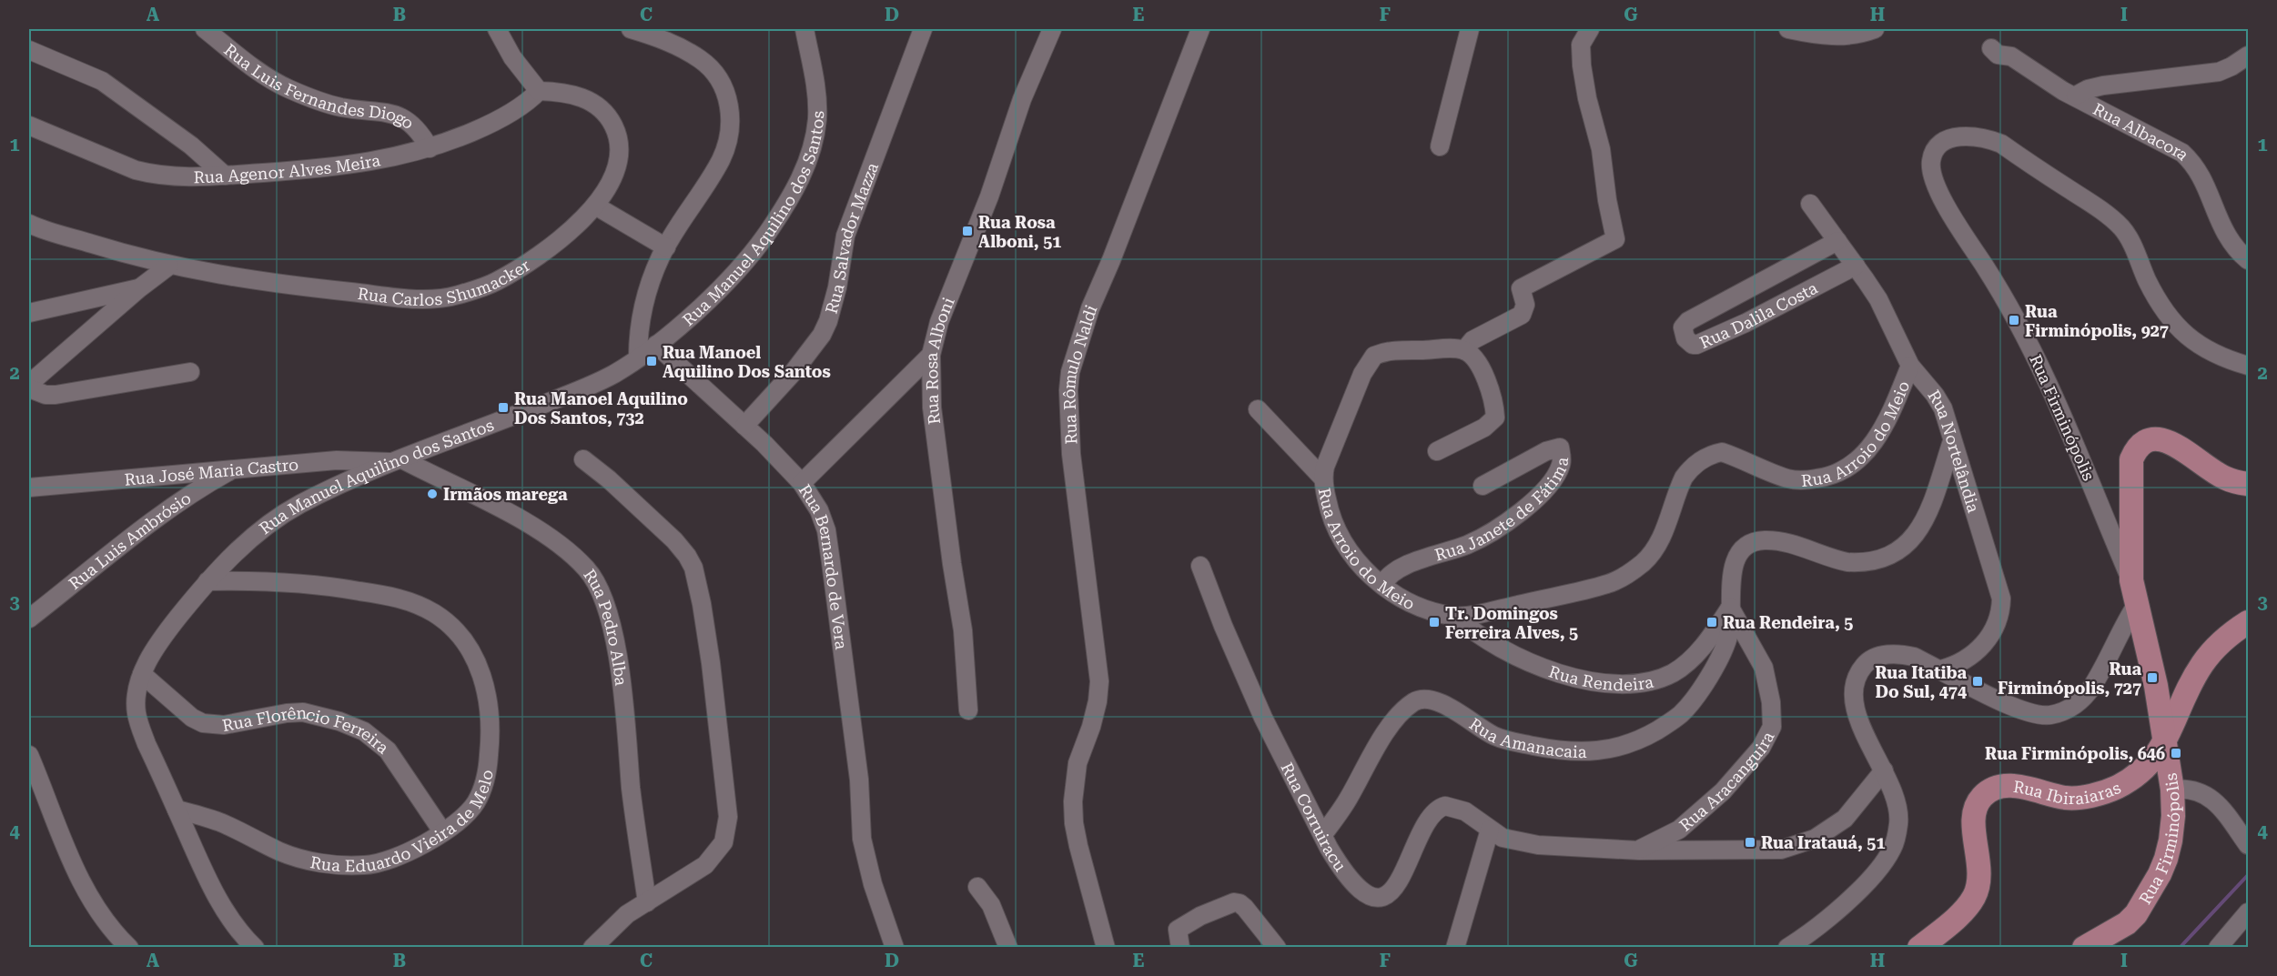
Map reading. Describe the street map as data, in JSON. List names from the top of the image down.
{
  "streets": {
    "main road": ["Rua Firminópolis", "Rua Ibiraiaras"],
    "street": [
      "Rua Luis Fernandes Diogo",
      "Rua Albacora",
      "Rua Agenor Alves Meira",
      "Rua Manuel Aquilino dos Santos",
      "Rua Salvador Mazza",
      "Rua Carlos Shumacker",
      "Rua Dalila Costa",
      "Rua Rosa Alboni",
      "Rua Rômulo Naldi",
      "Rua Arroio do Meio",
      "Rua Nortelândia",
      "Rua José Maria Castro",
      "Rua Janete de Fátima",
      "Rua Luis Ambrósio",
      "Rua Bernardo de Vera",
      "Rua Pedro Alba",
      "Rua Rendeira",
      "Rua Amanacaia",
      "Rua Florêncio Ferreira",
      "Rua Aracanguira",
      "Rua Eduardo Vieira de Melo",
      "Rua Corruiracu"
    ]
  },
  "crossings": [
    ["Rua Luis Fernandes Diogo", "Rua Agenor Alves Meira"],
    ["Rua Agenor Alves Meira", "Rua Carlos Shumacker"],
    ["Rua Manuel Aquilino dos Santos", "Rua José Maria Castro"],
    ["Rua Manuel Aquilino dos Santos", "Rua Bernardo de Vera"],
    ["Rua Manuel Aquilino dos Santos", "Rua Pedro Alba"],
    ["Rua Manuel Aquilino dos Santos", "Rua Florêncio Ferreira"],
    ["Rua Manuel Aquilino dos Santos", "Rua Eduardo Vieira de Melo"],
    ["Rua Salvador Mazza", "Rua Bernardo de Vera"],
    ["Rua Dalila Costa", "Rua Nortelândia"],
    ["Rua Firminópolis", "Rua Ibiraiaras"],
    ["Rua Arroio do Meio", "Rua Nortelândia"],
    ["Rua Arroio do Meio", "Rua Janete de Fátima"],
    ["Rua Arroio do Meio", "Rua Rendeira"],
    ["Rua José Maria Castro", "Rua Luis Ambrósio"],
    ["Rua José Maria Castro", "Rua Pedro Alba"],
    ["Rua Rendeira", "Rua Amanacaia"],
    ["Rua Rendeira", "Rua Aracanguira"],
    ["Rua Amanacaia", "Rua Aracanguira"],
    ["Rua Amanacaia", "Rua Corruiracu"],
    ["Rua Florêncio Ferreira", "Rua Eduardo Vieira de Melo"]
  ],
  "places": {
    "transit": [
      "Rua Rosa Alboni, 51",
      "Rua Firminópolis, 927",
      "Rua Manoel Aquilino Dos Santos",
      "Rua Manoel Aquilino Dos Santos, 732",
      "Tr. Domingos Ferreira Alves, 5",
      "Rua Rendeira, 5",
      "Rua Firminópolis, 727",
      "Rua Itatiba Do Sul, 474",
      "Rua Firminópolis, 646",
      "Rua Iratauá, 51"
    ],
    "other": ["Irmãos marega"]
  },
  "grid": {
    "columns": [
      "A",
      "B",
      "C",
      "D",
      "E",
      "F",
      "G",
      "H",
      "I"
    ],
    "rows": [
      "1",
      "2",
      "3",
      "4"
    ]
  }
}
